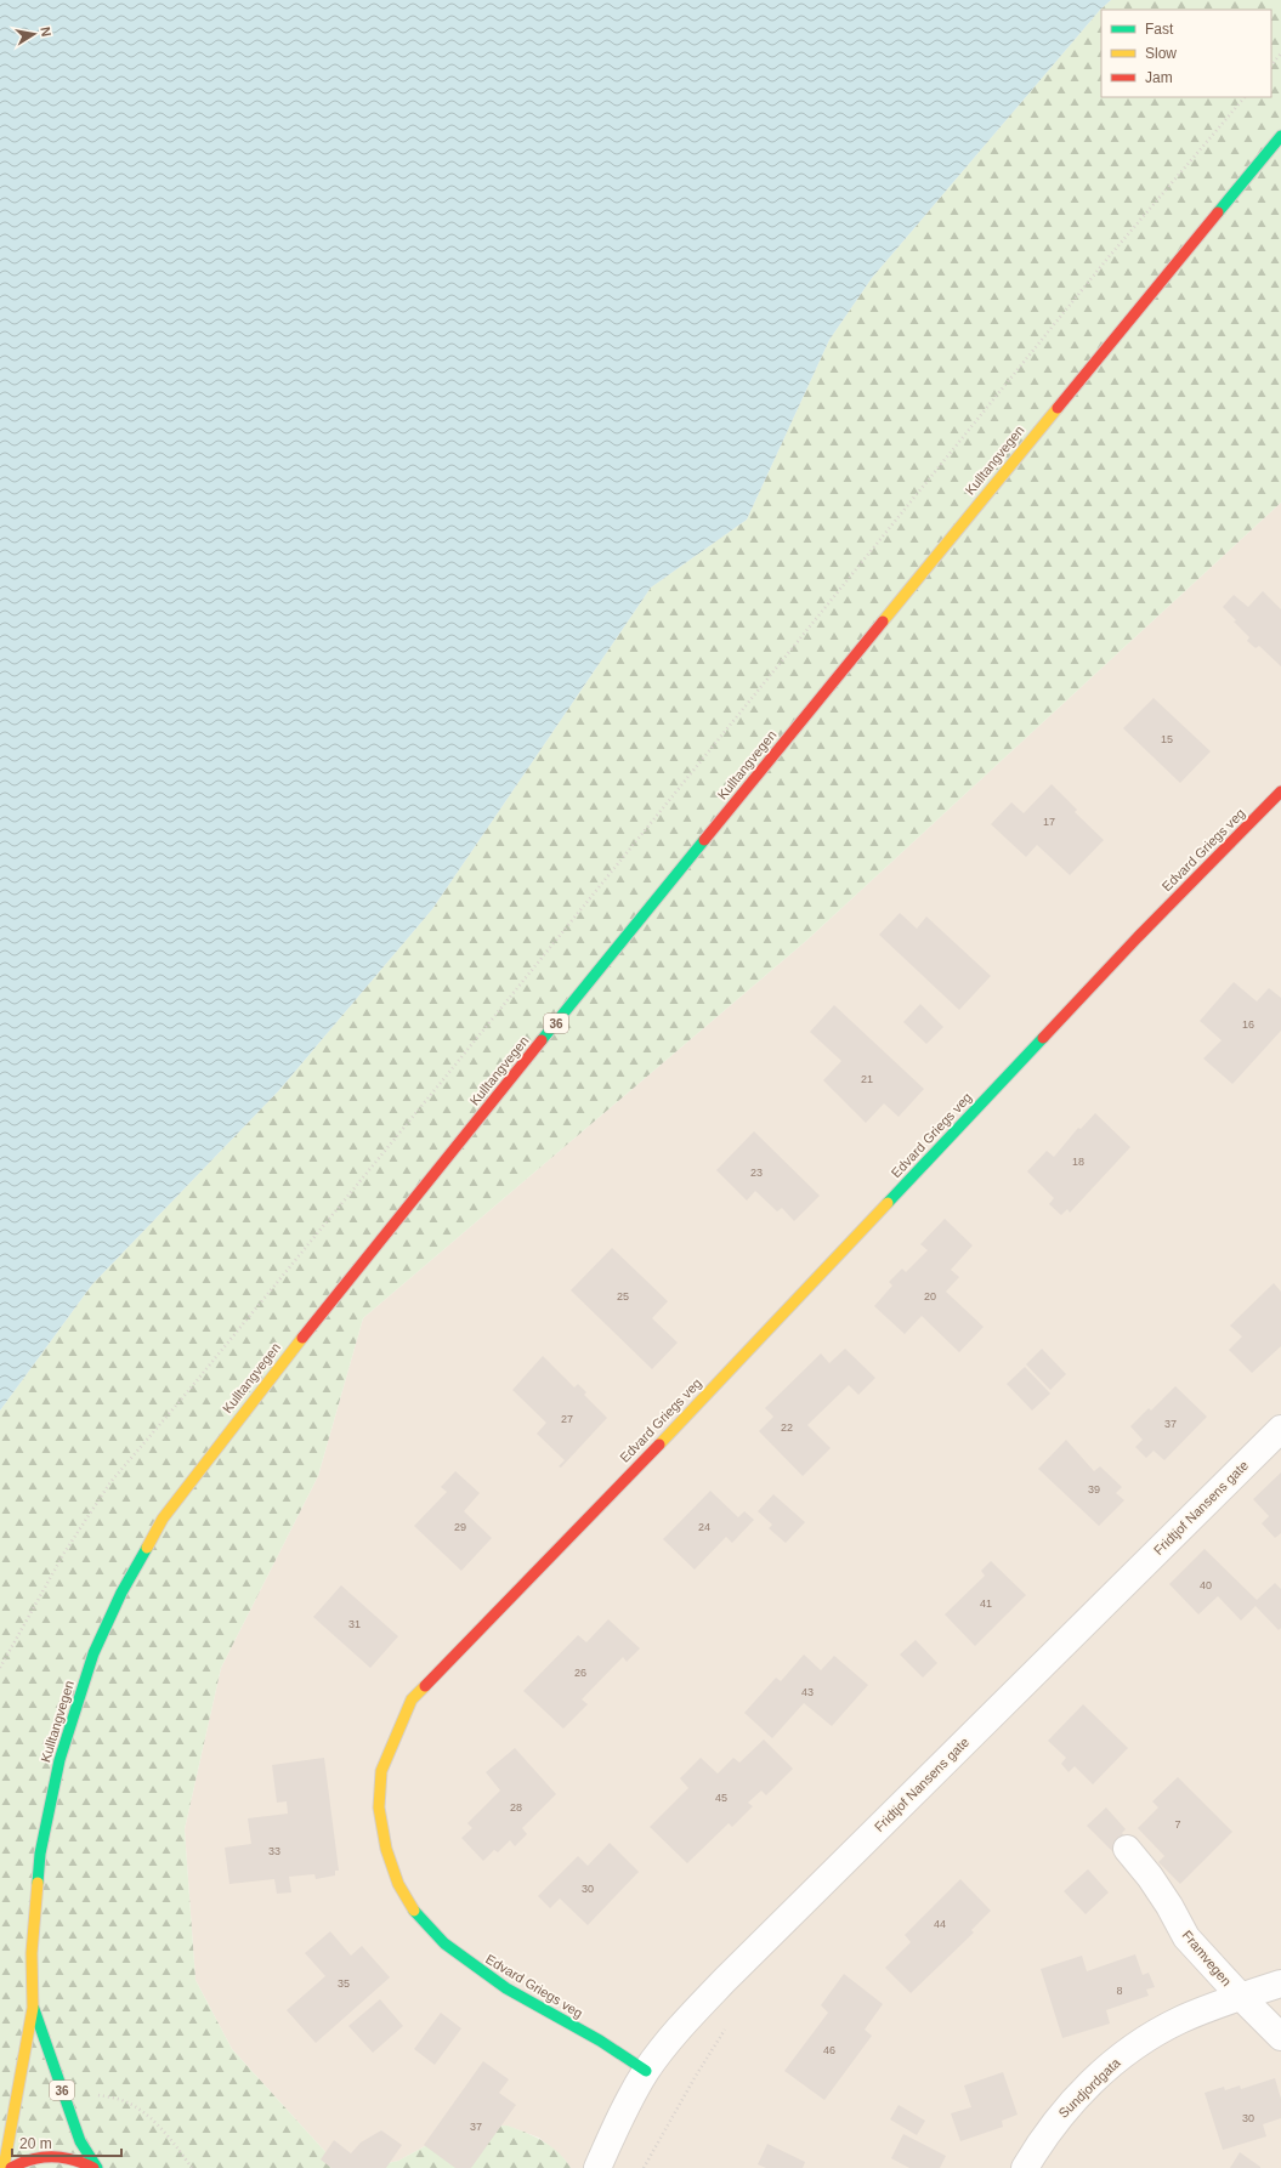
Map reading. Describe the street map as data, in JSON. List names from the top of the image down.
{
  "streets": {
    "main road": ["Kulltangvegen", "Edvard Griegs veg", "36"],
    "street": ["Fridtjof Nansens gate", "Framvegen", "Sundjordgata"]
  },
  "crossings": [
    ["Edvard Griegs veg", "Fridtjof Nansens gate"],
    ["Framvegen", "Sundjordgata"]
  ],
  "house_numbers": [
    "15",
    "17",
    "16",
    "21",
    "18",
    "23",
    "25",
    "20",
    "27",
    "37",
    "22",
    "39",
    "29",
    "24",
    "40",
    "41",
    "31",
    "26",
    "43",
    "45",
    "28",
    "7",
    "33",
    "30",
    "44",
    "35",
    "8",
    "46",
    "30",
    "37"
  ],
  "legend": ["Fast", "Slow", "Jam"],
  "scale_bar": "20 m",
  "north": "right"
}
